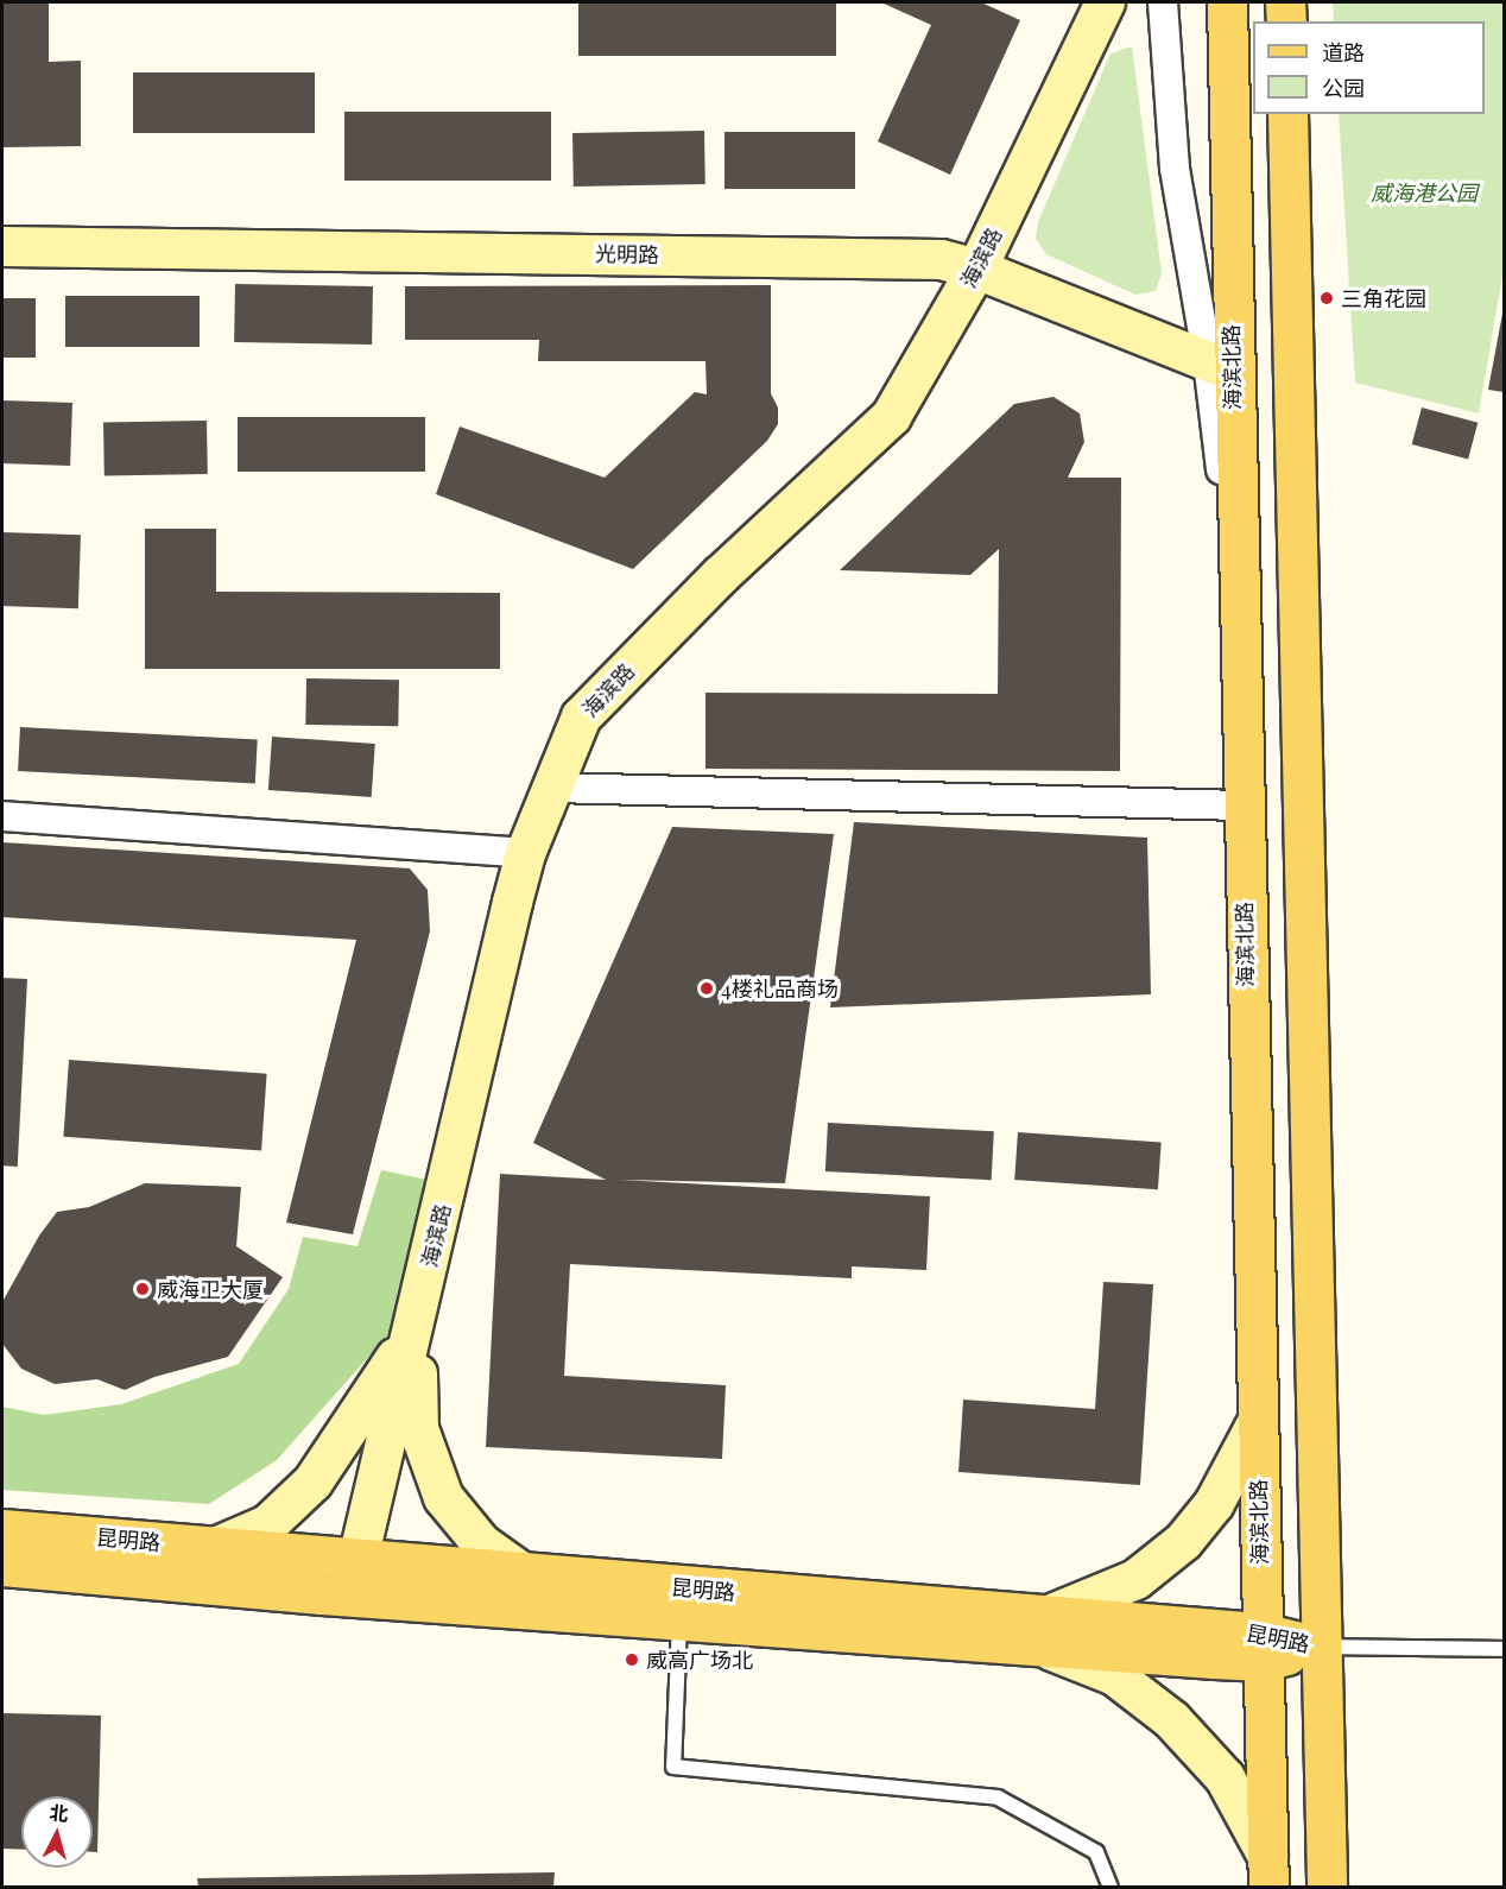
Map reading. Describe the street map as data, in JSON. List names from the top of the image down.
{
  "streets": {
    "main road": [
      "光明路",
      "海滨路",
      "海滨北路",
      "昆明路"
    ]
  },
  "crossings": [
    ["光明路", "海滨路"],
    ["光明路", "海滨北路"],
    ["海滨路", "昆明路"],
    ["海滨北路", "昆明路"]
  ],
  "parks": ["威海港公园"],
  "places": [
    "三角花园",
    "4楼礼品商场",
    "威海卫大厦",
    "威高广场北"
  ],
  "legend": ["道路", "公园"],
  "north": "top"
}
